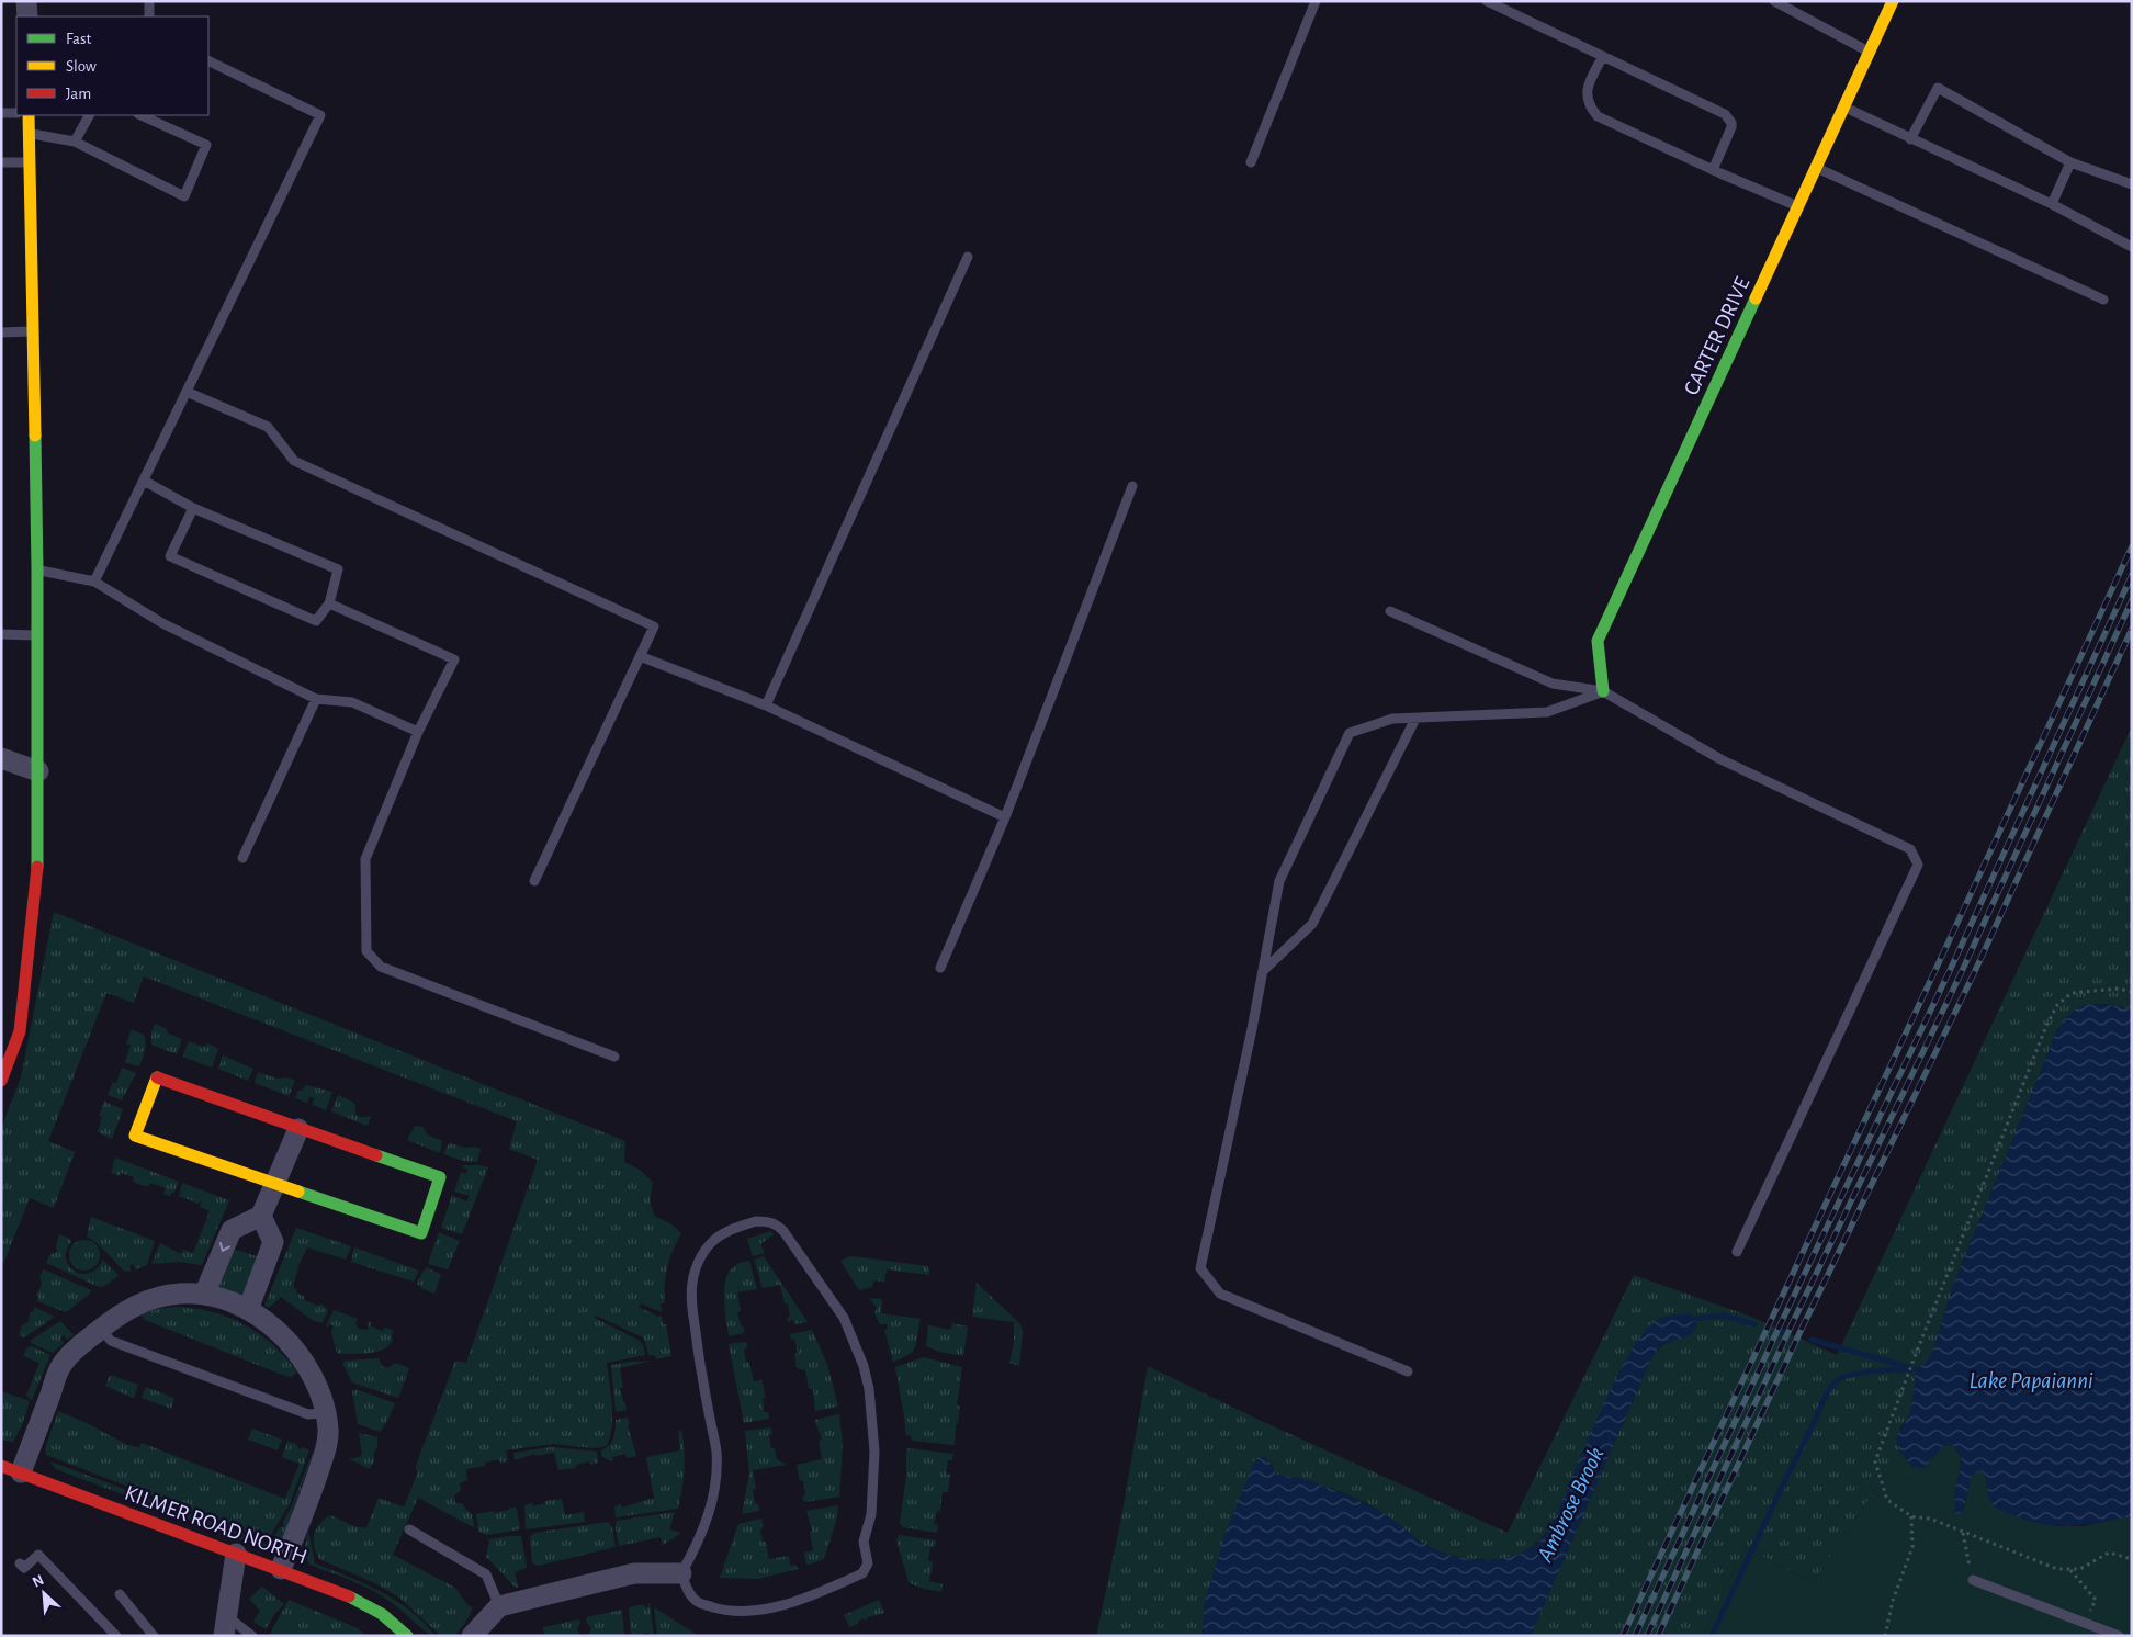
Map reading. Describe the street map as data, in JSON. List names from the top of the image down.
{
  "streets": {
    "street": ["CARTER DRIVE", "KILMER ROAD NORTH"]
  },
  "water": ["Lake Papaianni", "Ambrose Brook"],
  "legend": ["Fast", "Slow", "Jam"],
  "north": "top left"
}
